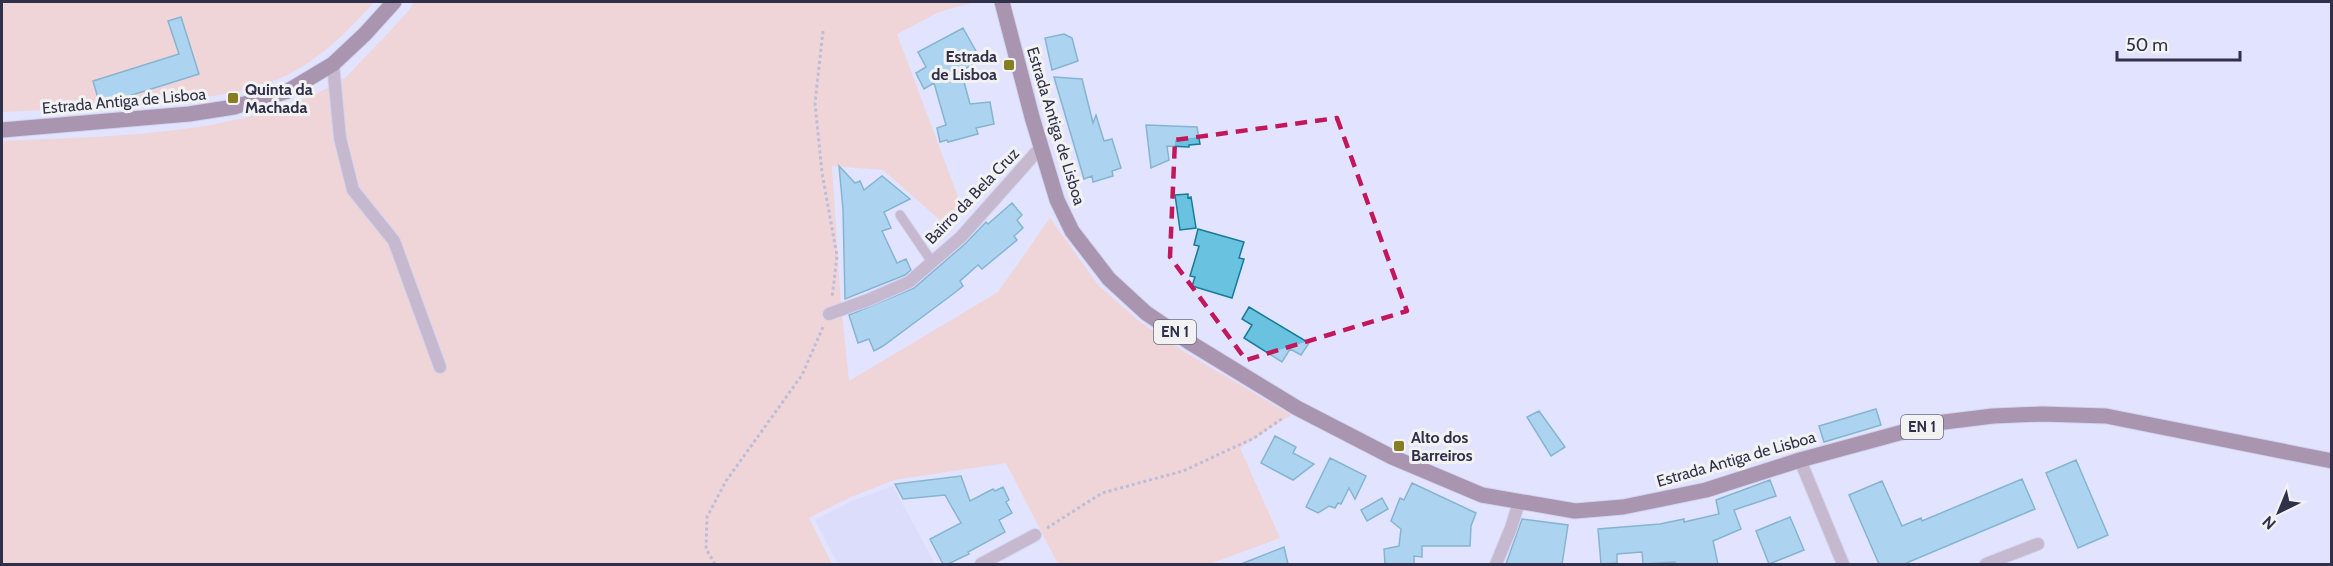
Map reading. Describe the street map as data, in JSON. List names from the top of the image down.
{
  "streets": {
    "main road": ["Estrada Antiga de Lisboa", "EN 1"],
    "street": ["Bairro da Bela Cruz"]
  },
  "crossings": [
    ["Estrada Antiga de Lisboa", "Bairro da Bela Cruz"]
  ],
  "places": {
    "transit": ["Estrada de Lisboa", "Quinta da Machada", "Alto dos Barreiros"]
  },
  "scale_bar": "50 m",
  "north": "bottom left"
}
